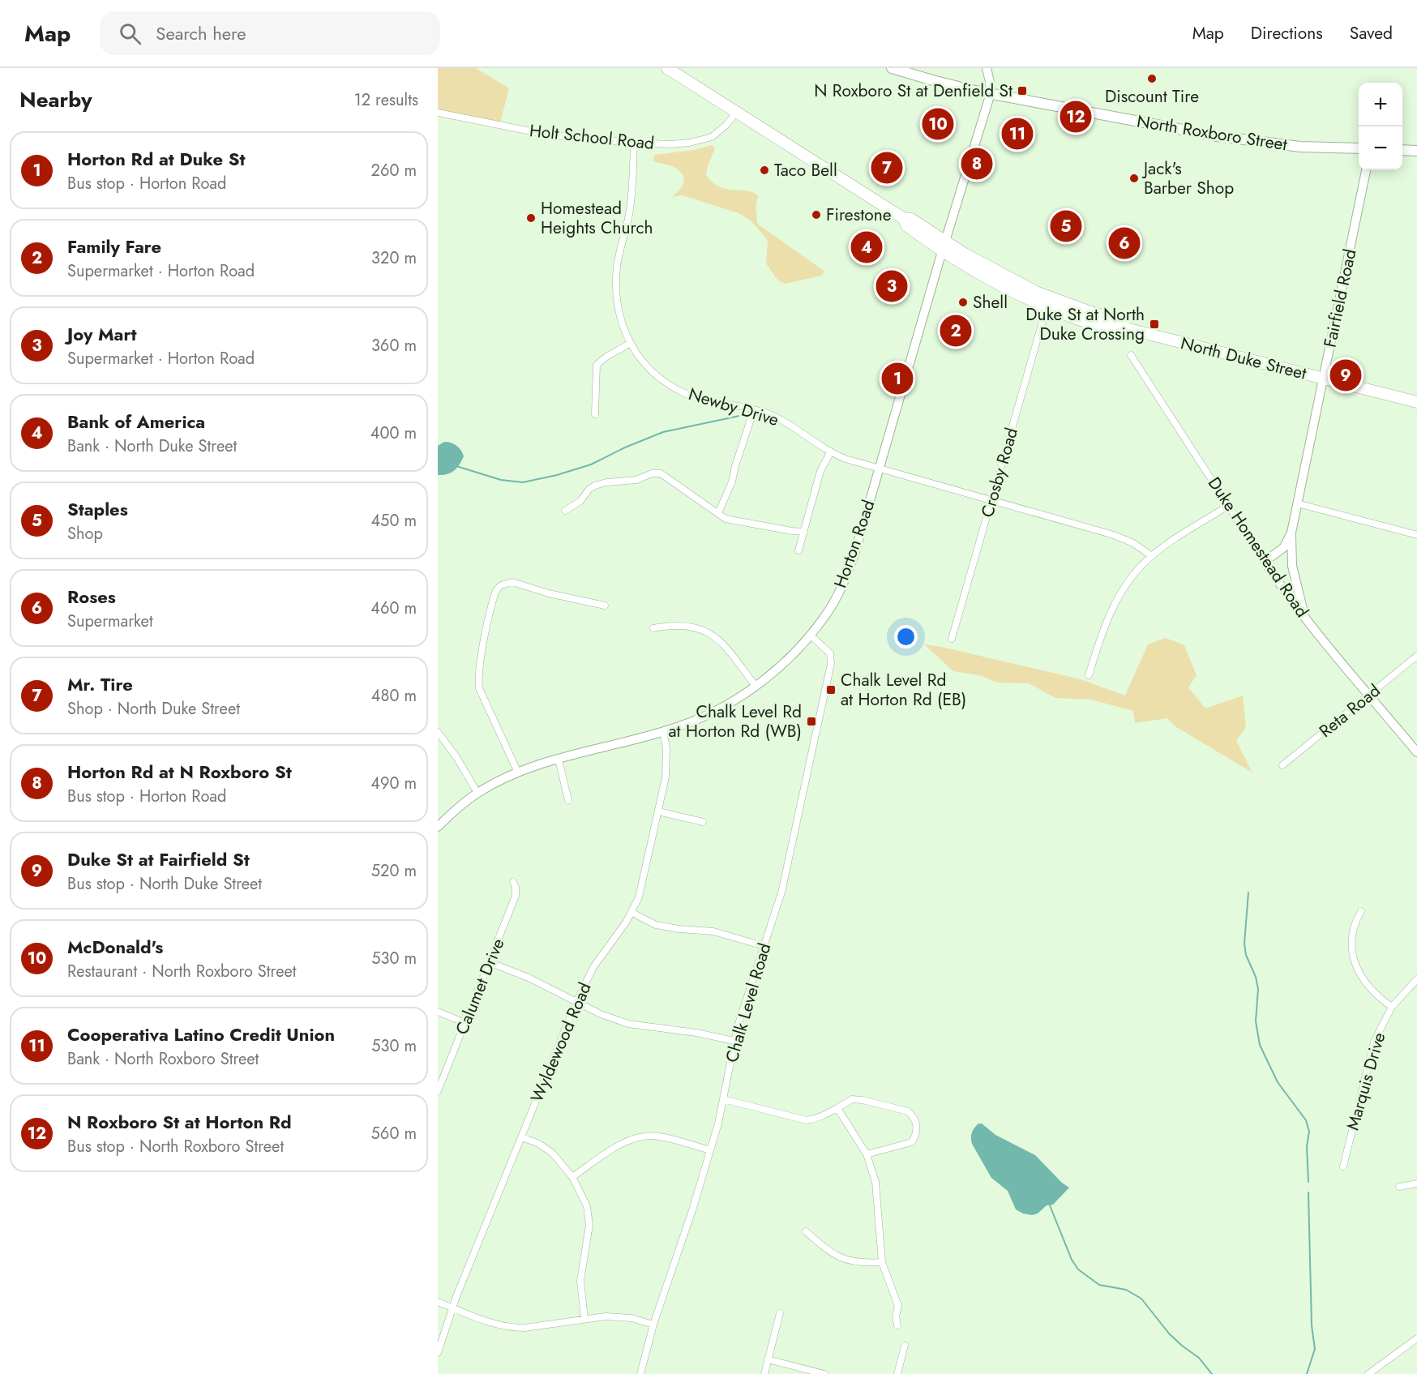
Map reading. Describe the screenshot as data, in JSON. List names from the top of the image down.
{
  "streets": {
    "highway": ["North Duke Street"],
    "main road": ["North Roxboro Street"],
    "street": [
      "Holt School Road",
      "Fairfield Road",
      "Newby Drive",
      "Crosby Road",
      "Horton Road",
      "Duke Homestead Road",
      "Reta Road",
      "Calumet Drive",
      "Chalk Level Road",
      "Wyldewood Road",
      "Marquis Drive"
    ]
  },
  "crossings": [
    ["North Roxboro Street", "Horton Road"],
    ["Holt School Road", "North Duke Street"],
    ["Holt School Road", "Newby Drive"],
    ["Fairfield Road", "North Duke Street"],
    ["Fairfield Road", "Duke Homestead Road"],
    ["North Duke Street", "Crosby Road"],
    ["North Duke Street", "Horton Road"],
    ["Newby Drive", "Crosby Road"],
    ["Newby Drive", "Horton Road"],
    ["Horton Road", "Chalk Level Road"],
    ["Horton Road", "Wyldewood Road"],
    ["Duke Homestead Road", "Reta Road"]
  ],
  "places": {
    "other": [
      "Discount Tire",
      "Taco Bell",
      "Jack's Barber Shop",
      "Firestone",
      "Homestead Heights Church",
      "Shell"
    ],
    "transit": [
      "N Roxboro St at Denfield St",
      "Duke St at North Duke Crossing",
      "Chalk Level Rd at Horton Rd (EB)",
      "Chalk Level Rd at Horton Rd (WB)"
    ]
  },
  "page": {
    "header": "Map",
    "search": "Search here",
    "nav": ["Map", "Directions", "Saved"],
    "heading": ["Nearby", "12 results"],
    "map_buttons": ["+", "−"],
    "pins": [
      "12",
      "10",
      "11",
      "8",
      "7",
      "5",
      "6",
      "4",
      "3",
      "2",
      "9",
      "1"
    ],
    "list": [
      {
        "mark": "1",
        "name": "Horton Rd at Duke St",
        "note": "Bus stop · Horton Road",
        "value": "260 m"
      },
      {
        "mark": "2",
        "name": "Family Fare",
        "note": "Supermarket · Horton Road",
        "value": "320 m"
      },
      {
        "mark": "3",
        "name": "Joy Mart",
        "note": "Supermarket · Horton Road",
        "value": "360 m"
      },
      {
        "mark": "4",
        "name": "Bank of America",
        "note": "Bank · North Duke Street",
        "value": "400 m"
      },
      {
        "mark": "5",
        "name": "Staples",
        "note": "Shop",
        "value": "450 m"
      },
      {
        "mark": "6",
        "name": "Roses",
        "note": "Supermarket",
        "value": "460 m"
      },
      {
        "mark": "7",
        "name": "Mr. Tire",
        "note": "Shop · North Duke Street",
        "value": "480 m"
      },
      {
        "mark": "8",
        "name": "Horton Rd at N Roxboro St",
        "note": "Bus stop · Horton Road",
        "value": "490 m"
      },
      {
        "mark": "9",
        "name": "Duke St at Fairfield St",
        "note": "Bus stop · North Duke Street",
        "value": "520 m"
      },
      {
        "mark": "10",
        "name": "McDonald's",
        "note": "Restaurant · North Roxboro Street",
        "value": "530 m"
      },
      {
        "mark": "11",
        "name": "Cooperativa Latino Credit Union",
        "note": "Bank · North Roxboro Street",
        "value": "530 m"
      },
      {
        "mark": "12",
        "name": "N Roxboro St at Horton Rd",
        "note": "Bus stop · North Roxboro Street",
        "value": "560 m"
      }
    ]
  }
}
